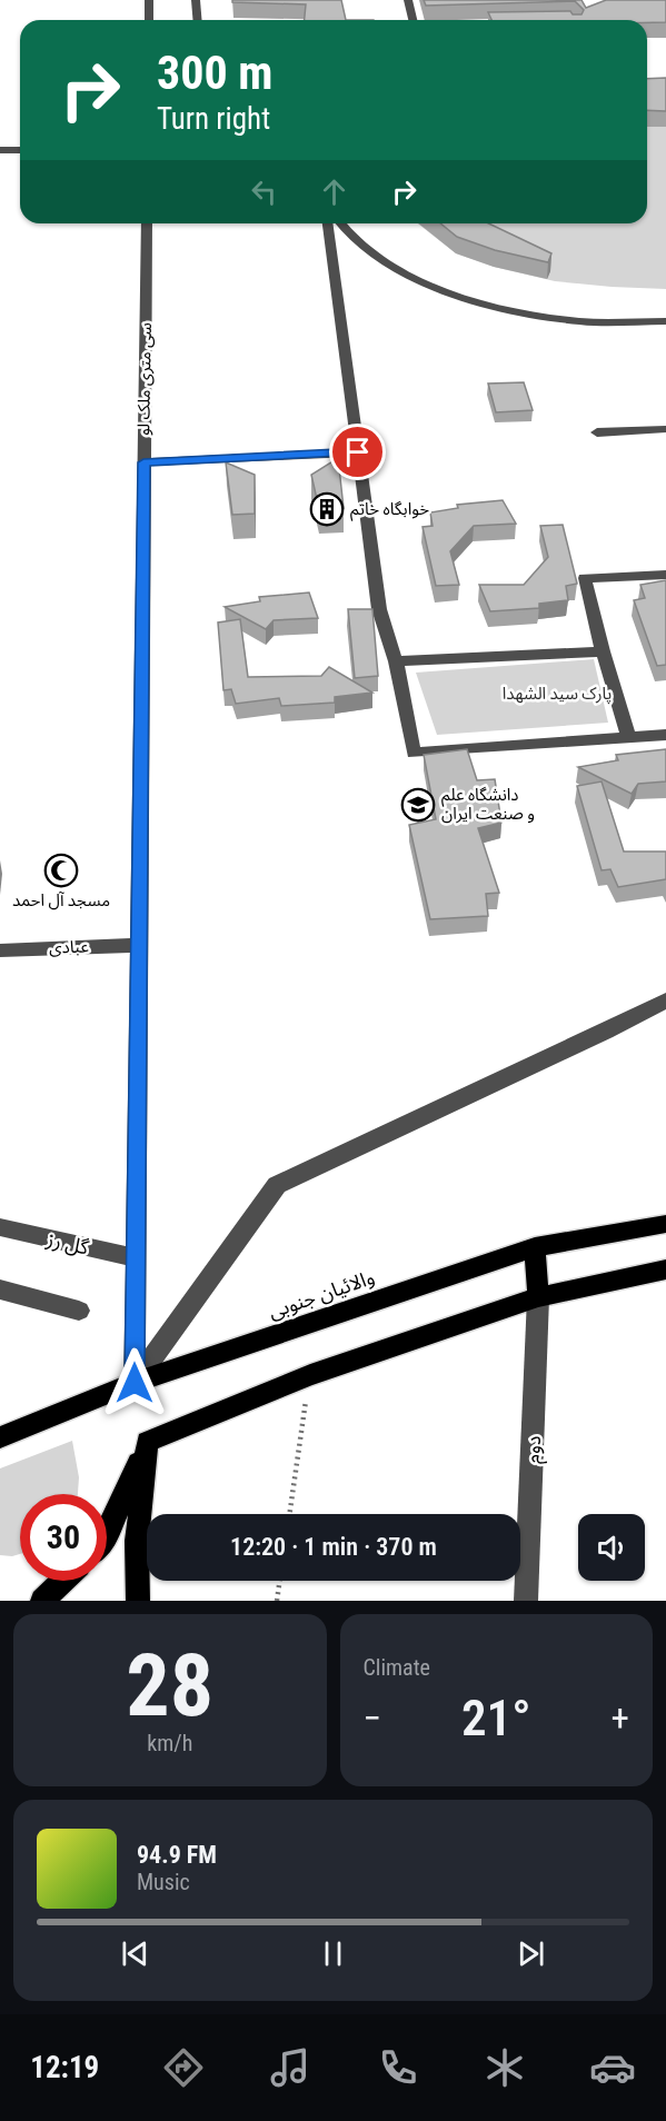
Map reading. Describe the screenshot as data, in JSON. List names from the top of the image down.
{
  "streets": {
    "main road": ["والائیان جنوبی"],
    "street": [
      "سی متری ملک لو",
      "عبادی",
      "گل رز",
      "دوم"
    ]
  },
  "crossings": [
    ["سی متری ملک لو", "عبادی"],
    ["سی متری ملک لو", "گل رز"],
    ["سی متری ملک لو", "والائیان جنوبی"]
  ],
  "parks": ["پارک سید الشهدا"],
  "places": {
    "building": ["خوابگاه خاتم"],
    "school or university": ["دانشگاه علم و صنعت ایران"],
    "mosque": ["مسجد آل احمد"]
  },
  "page": {
    "turn": ["300 m", "Turn right"],
    "limit": "30",
    "trip": "12:20 · 1 min · 370 m",
    "tile": [
      ["28", "km/h"],
      "Climate"
    ],
    "heat": ["−", "21°", "+"],
    "song": ["94.9 FM", "Music"],
    "tabs": "12:19"
  }
}
